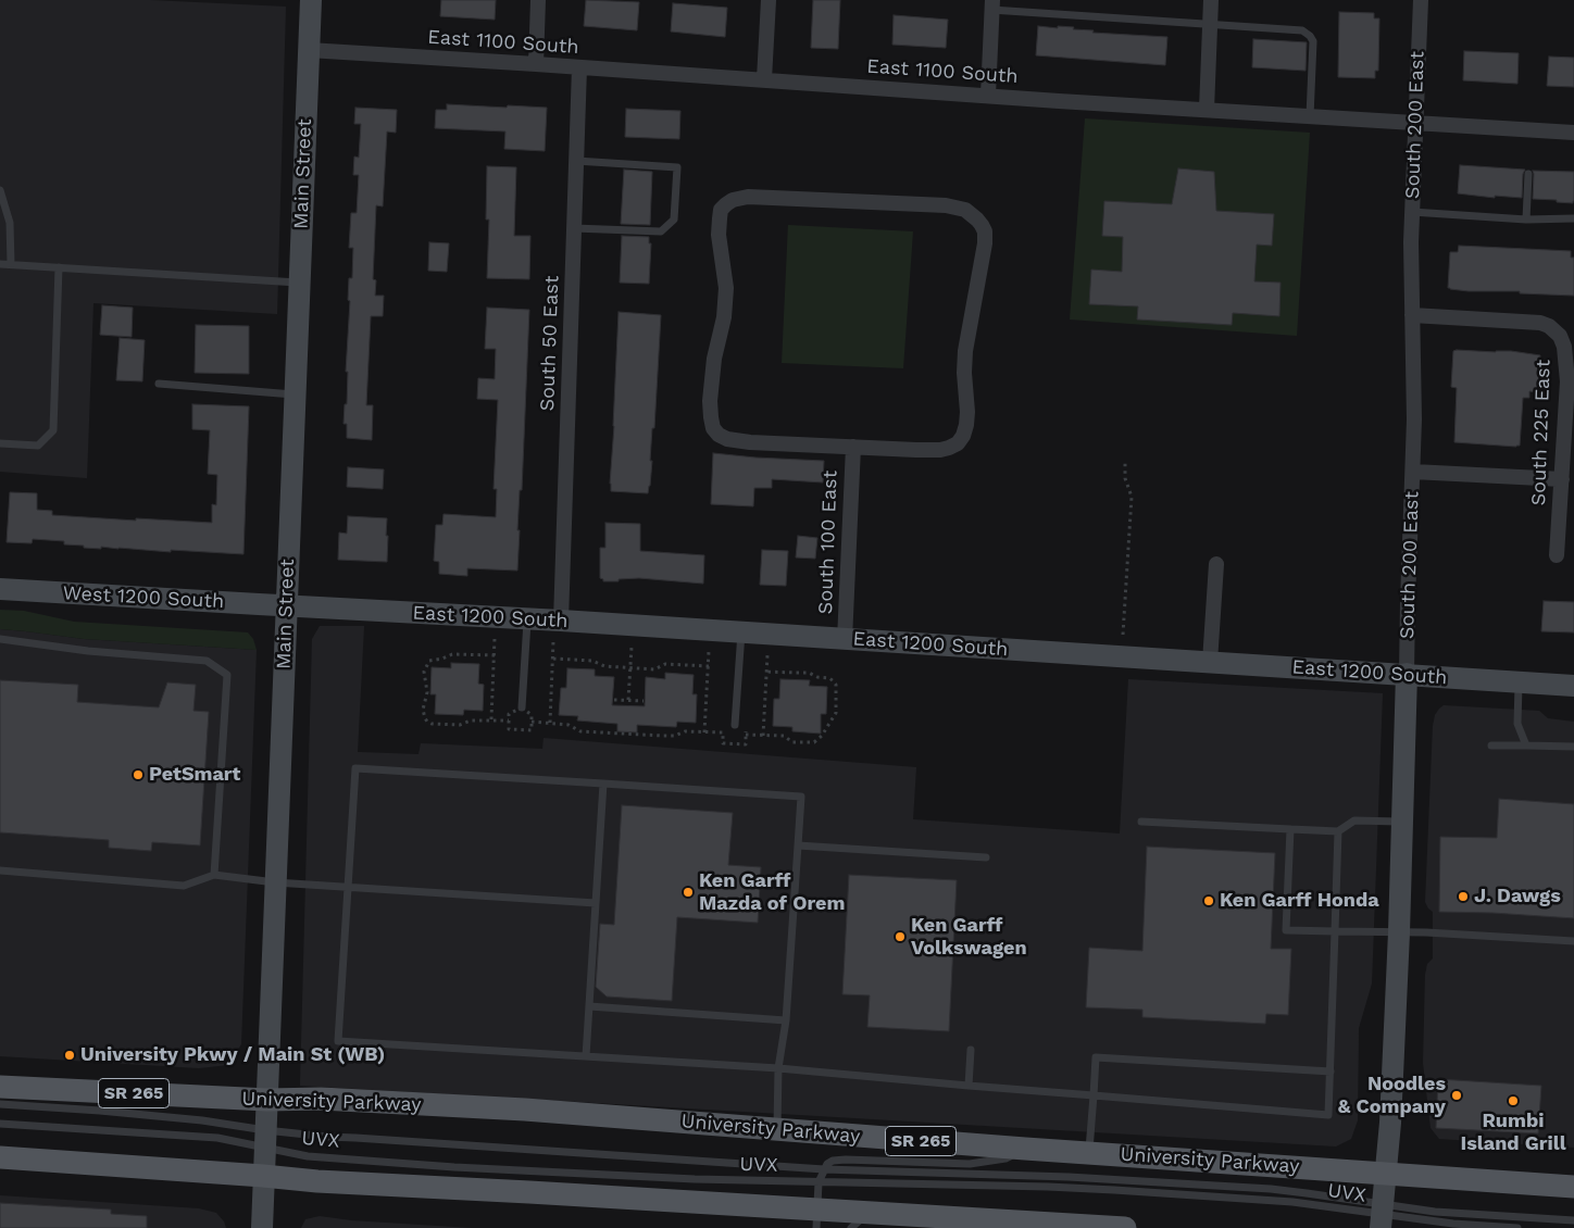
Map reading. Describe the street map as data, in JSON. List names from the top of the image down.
{
  "streets": {
    "main road": ["SR 265", "University Parkway"],
    "street": [
      "East 1100 South",
      "South 200 East",
      "Main Street",
      "South 50 East",
      "South 225 East",
      "South 100 East",
      "West 1200 South",
      "East 1200 South"
    ],
    "lane": ["UVX"]
  },
  "crossings": [
    ["East 1100 South", "South 200 East"],
    ["East 1100 South", "Main Street"],
    ["East 1100 South", "South 50 East"],
    ["South 200 East", "South 225 East"],
    ["South 200 East", "East 1200 South"],
    ["South 200 East", "University Parkway"],
    ["South 200 East", "UVX"],
    ["Main Street", "West 1200 South"],
    ["Main Street", "East 1200 South"],
    ["Main Street", "University Parkway"],
    ["Main Street", "UVX"],
    ["South 50 East", "East 1200 South"],
    ["South 100 East", "East 1200 South"],
    ["West 1200 South", "East 1200 South"]
  ],
  "places": [
    "PetSmart",
    "Ken Garff Mazda of Orem",
    "J. Dawgs",
    "Ken Garff Honda",
    "Ken Garff Volkswagen",
    "University Pkwy / Main St (WB)",
    "Noodles & Company",
    "Rumbi Island Grill"
  ]
}
